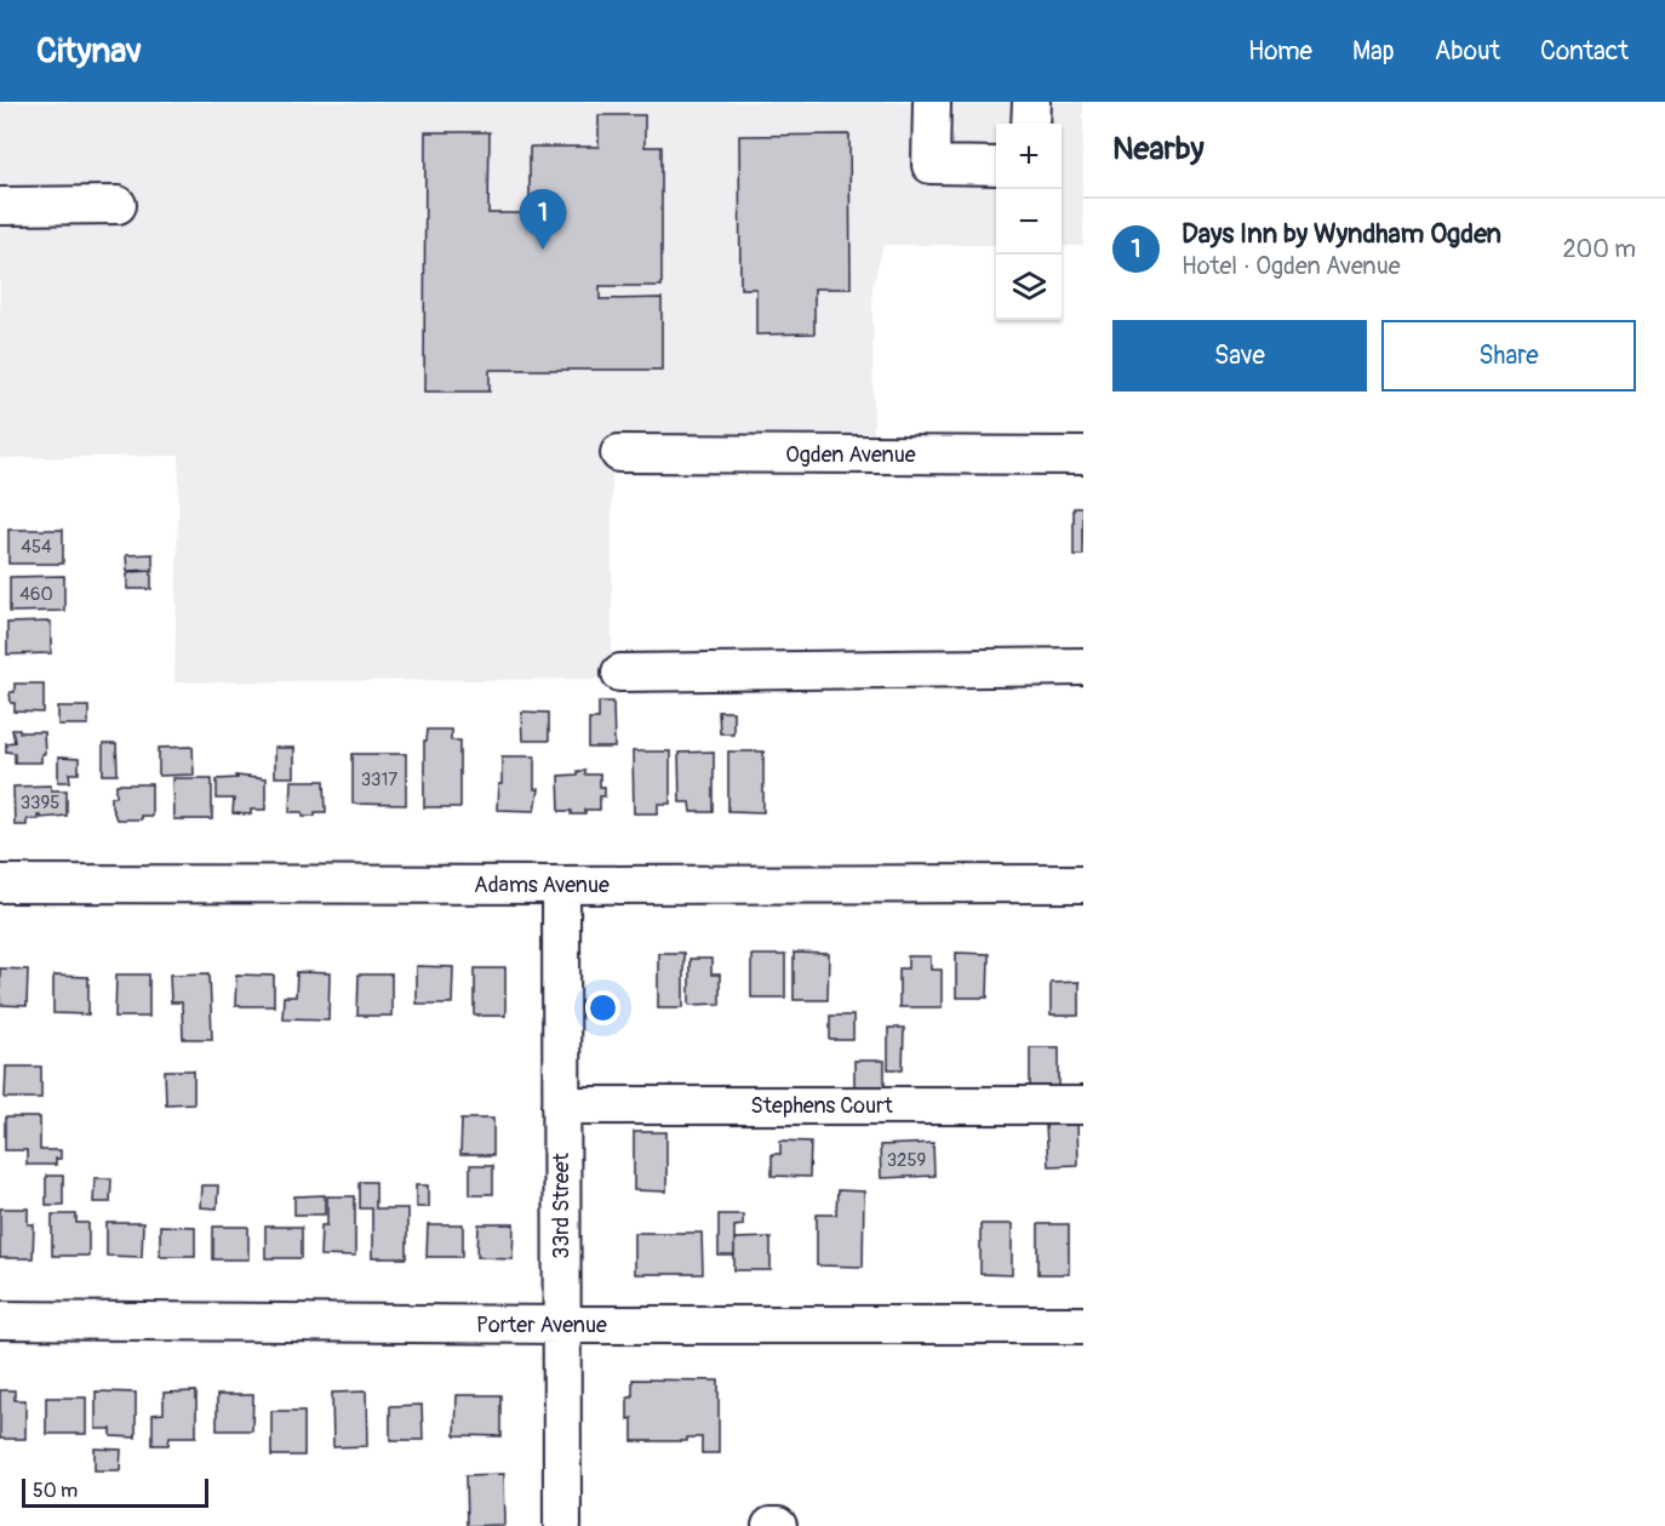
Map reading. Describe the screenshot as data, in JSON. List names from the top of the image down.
{
  "streets": {
    "street": [
      "Ogden Avenue",
      "Adams Avenue",
      "Stephens Court",
      "33rd Street",
      "Porter Avenue"
    ]
  },
  "crossings": [
    ["Adams Avenue", "33rd Street"],
    ["Stephens Court", "33rd Street"],
    ["33rd Street", "Porter Avenue"]
  ],
  "house_numbers": [
    "454",
    "460",
    "3317",
    "3395",
    "3259"
  ],
  "scale_bar": "50 m",
  "page": {
    "header": "Citynav",
    "nav": [
      "Home",
      "Map",
      "About",
      "Contact"
    ],
    "heading": "Nearby",
    "map_buttons": ["+", "−"],
    "pins": "1",
    "list": [
      {
        "mark": "1",
        "name": "Days Inn by Wyndham Ogden",
        "note": "Hotel · Ogden Avenue",
        "value": "200 m"
      }
    ],
    "buttons": ["Save", "Share"],
    "scale": "50 m"
  }
}
